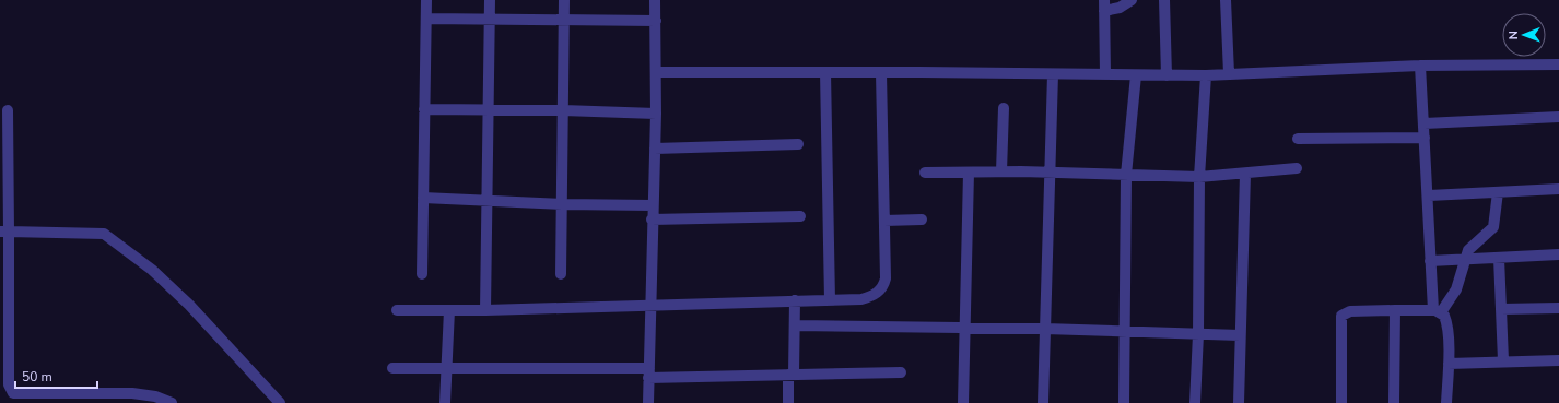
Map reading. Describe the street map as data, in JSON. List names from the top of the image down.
{
  "scale_bar": "50 m",
  "north": "left"
}
